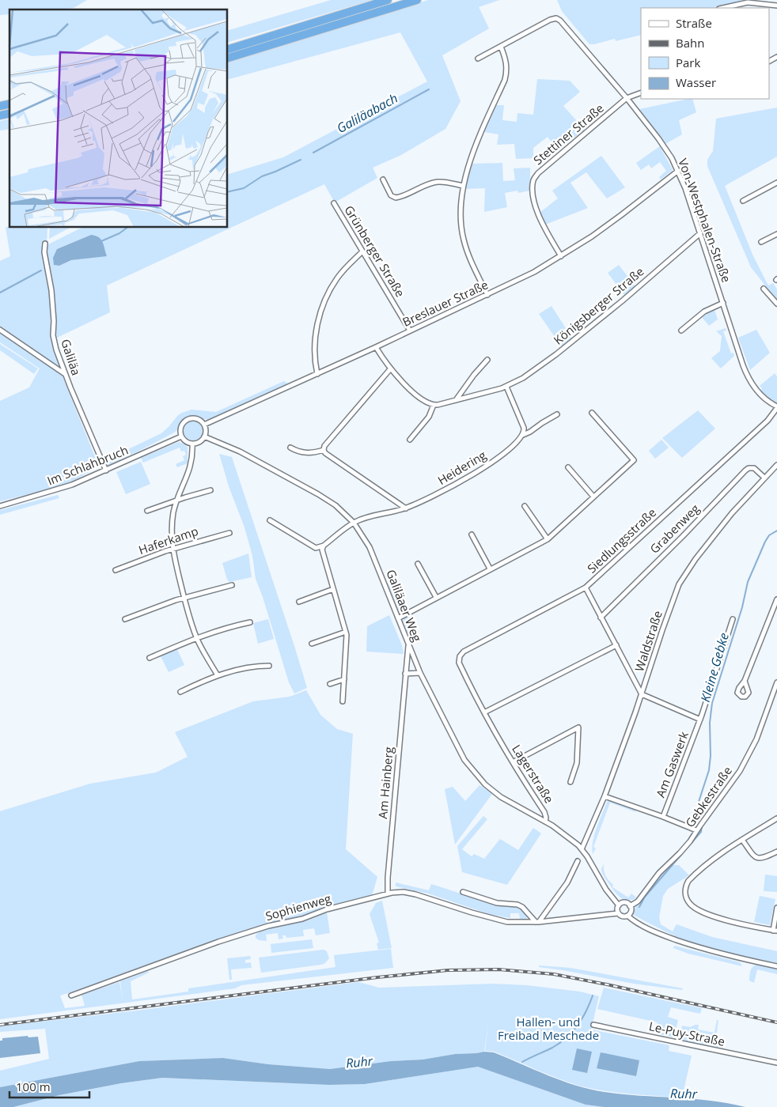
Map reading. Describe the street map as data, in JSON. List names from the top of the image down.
{
  "streets": {
    "street": [
      "Stettiner Straße",
      "Von-Westphalen-Straße",
      "Grünberger Straße",
      "Breslauer Straße",
      "Königsberger Straße",
      "Galiläa",
      "Im Schlahbruch",
      "Heidering",
      "Grabenweg",
      "Haferkamp",
      "Siedlungsstraße",
      "Galiläaer Weg",
      "Waldstraße",
      "Am Gaswerk",
      "Lagerstraße",
      "Am Hainberg",
      "Gebkestraße",
      "Sophienweg",
      "Le-Puy-Straße"
    ]
  },
  "crossings": [
    ["Stettiner Straße", "Von-Westphalen-Straße"],
    ["Stettiner Straße", "Breslauer Straße"],
    ["Von-Westphalen-Straße", "Breslauer Straße"],
    ["Von-Westphalen-Straße", "Königsberger Straße"],
    ["Von-Westphalen-Straße", "Siedlungsstraße"],
    ["Grünberger Straße", "Breslauer Straße"],
    ["Breslauer Straße", "Im Schlahbruch"],
    ["Breslauer Straße", "Galiläaer Weg"],
    ["Galiläa", "Im Schlahbruch"],
    ["Im Schlahbruch", "Galiläaer Weg"],
    ["Heidering", "Galiläaer Weg"],
    ["Grabenweg", "Waldstraße"],
    ["Siedlungsstraße", "Lagerstraße"],
    ["Galiläaer Weg", "Lagerstraße"],
    ["Galiläaer Weg", "Am Hainberg"],
    ["Waldstraße", "Am Gaswerk"],
    ["Waldstraße", "Lagerstraße"],
    ["Am Gaswerk", "Gebkestraße"],
    ["Lagerstraße", "Gebkestraße"],
    ["Lagerstraße", "Sophienweg"],
    ["Am Hainberg", "Sophienweg"],
    ["Gebkestraße", "Sophienweg"]
  ],
  "water": ["Galiläabach", "Kleine Gebke", "Ruhr"],
  "parks": ["Hallen- und Freibad Meschede"],
  "legend": [
    "Straße",
    "Bahn",
    "Park",
    "Wasser"
  ],
  "scale_bar": "100 m"
}
